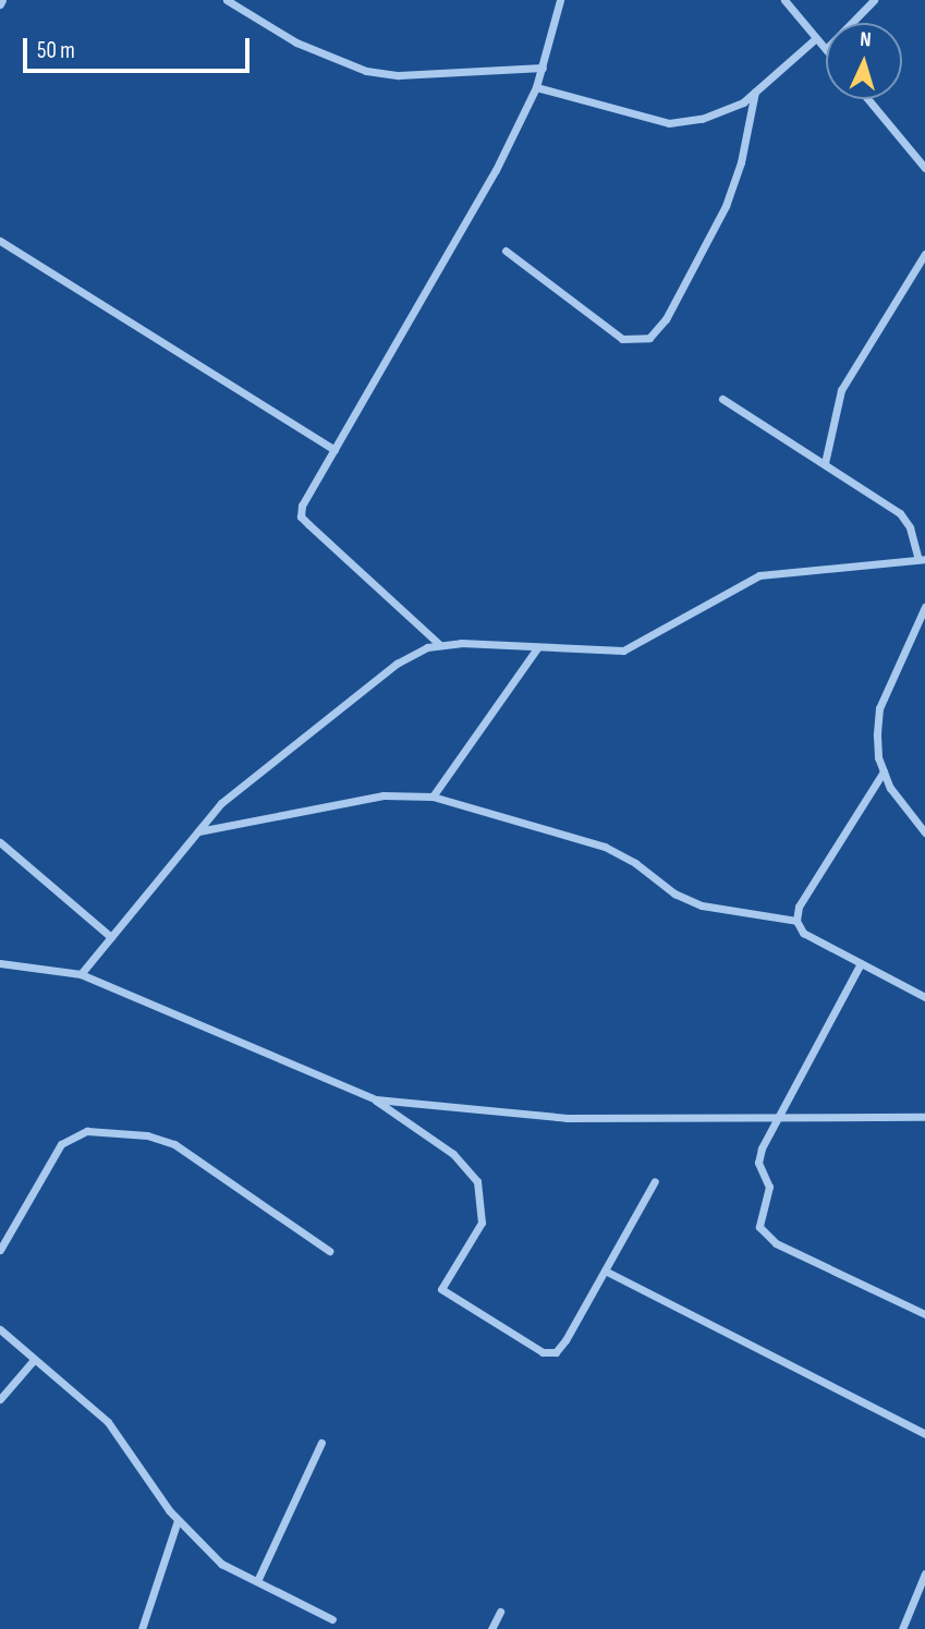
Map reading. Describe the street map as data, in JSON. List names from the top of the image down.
{
  "scale_bar": "50 m",
  "north": "top"
}
